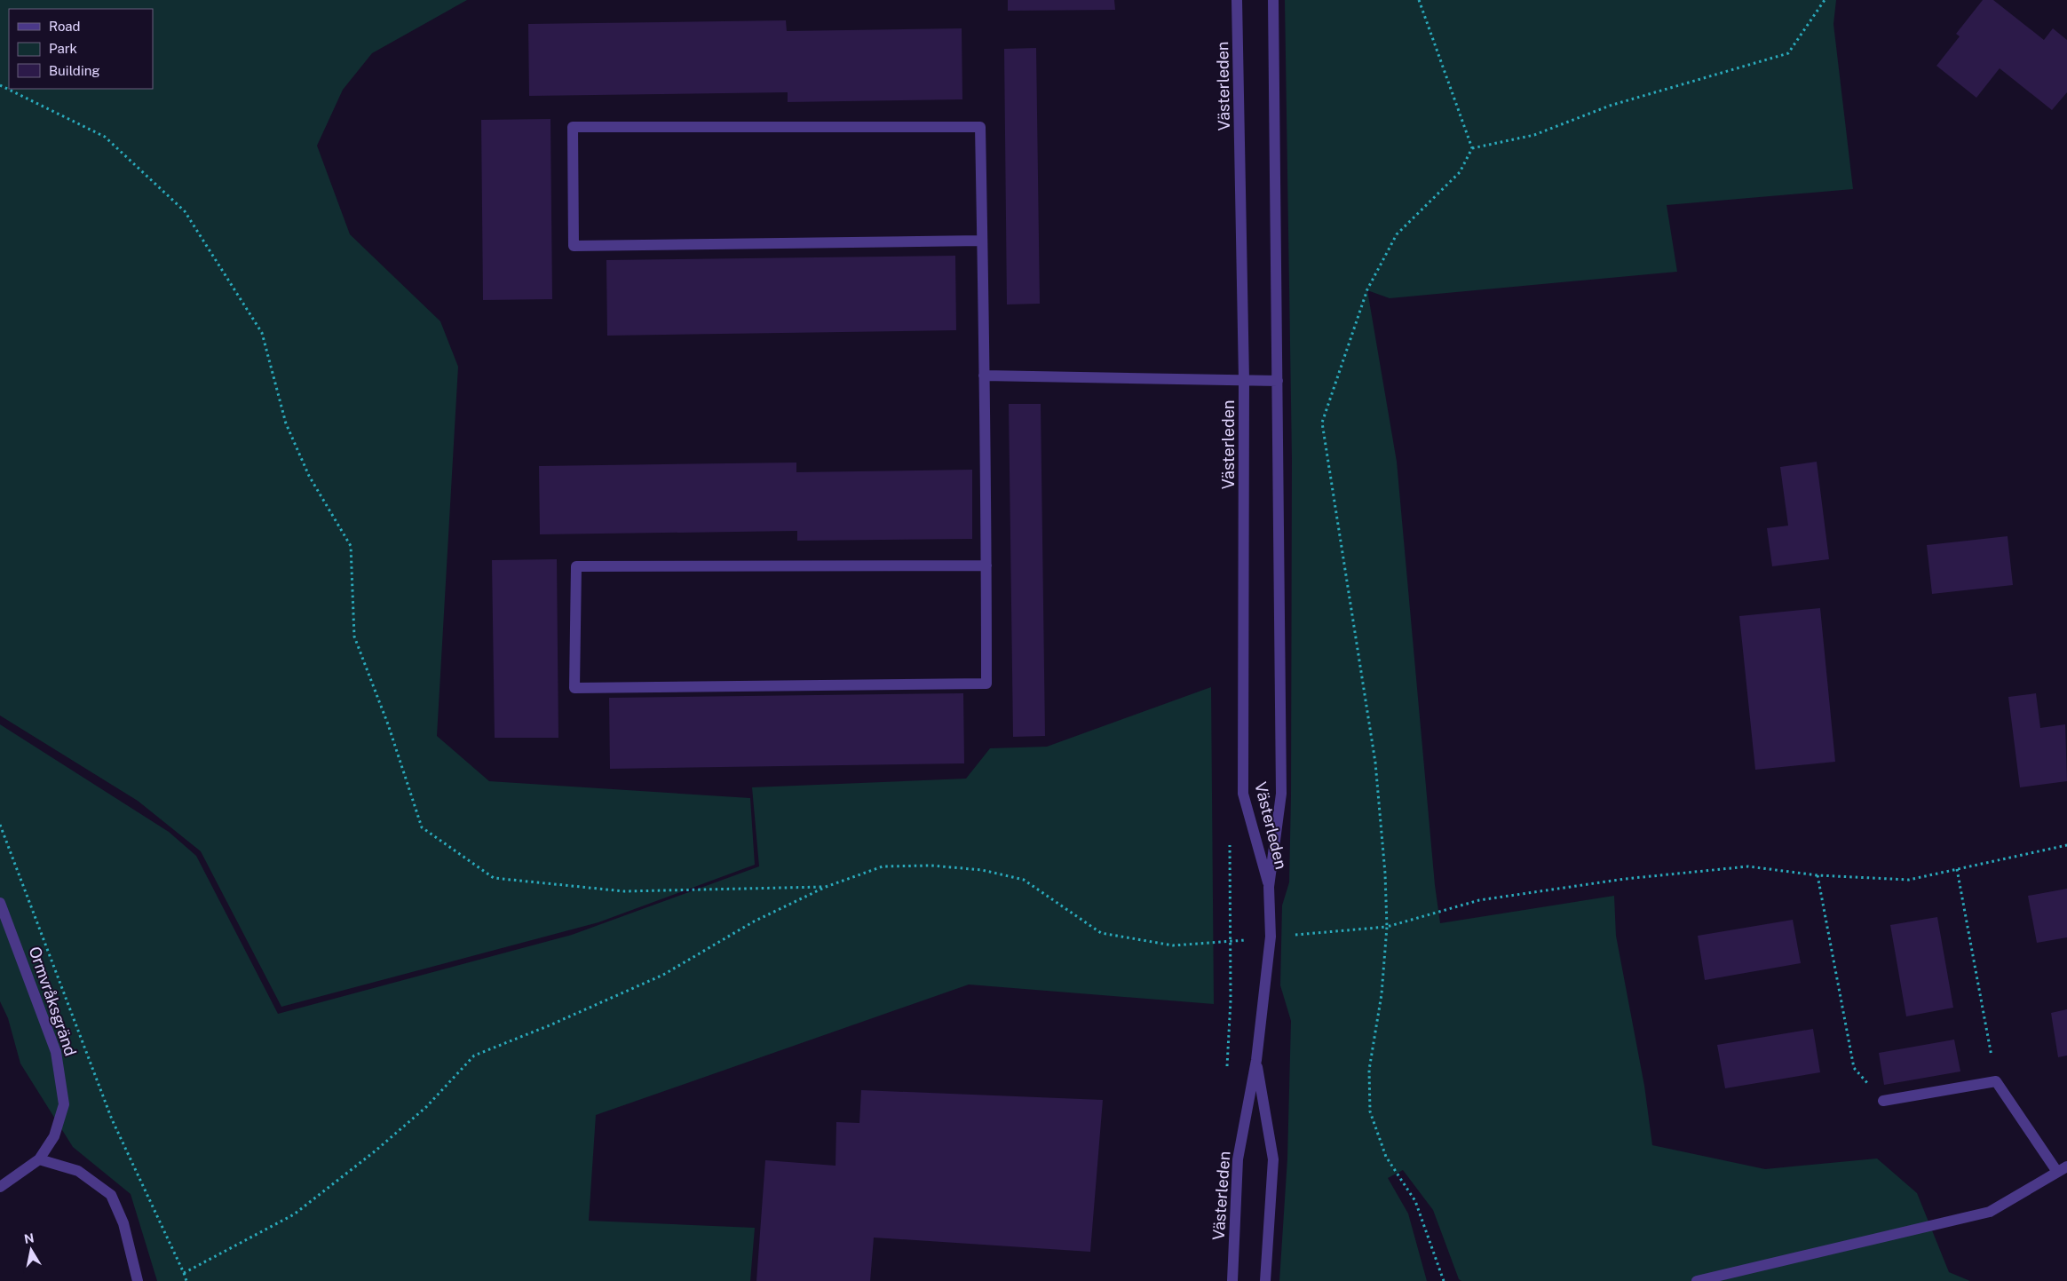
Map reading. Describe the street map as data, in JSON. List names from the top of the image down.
{
  "streets": {
    "street": ["Västerleden", "Ormvråksgränd"]
  },
  "legend": ["Road", "Park", "Building"],
  "north": "top"
}
